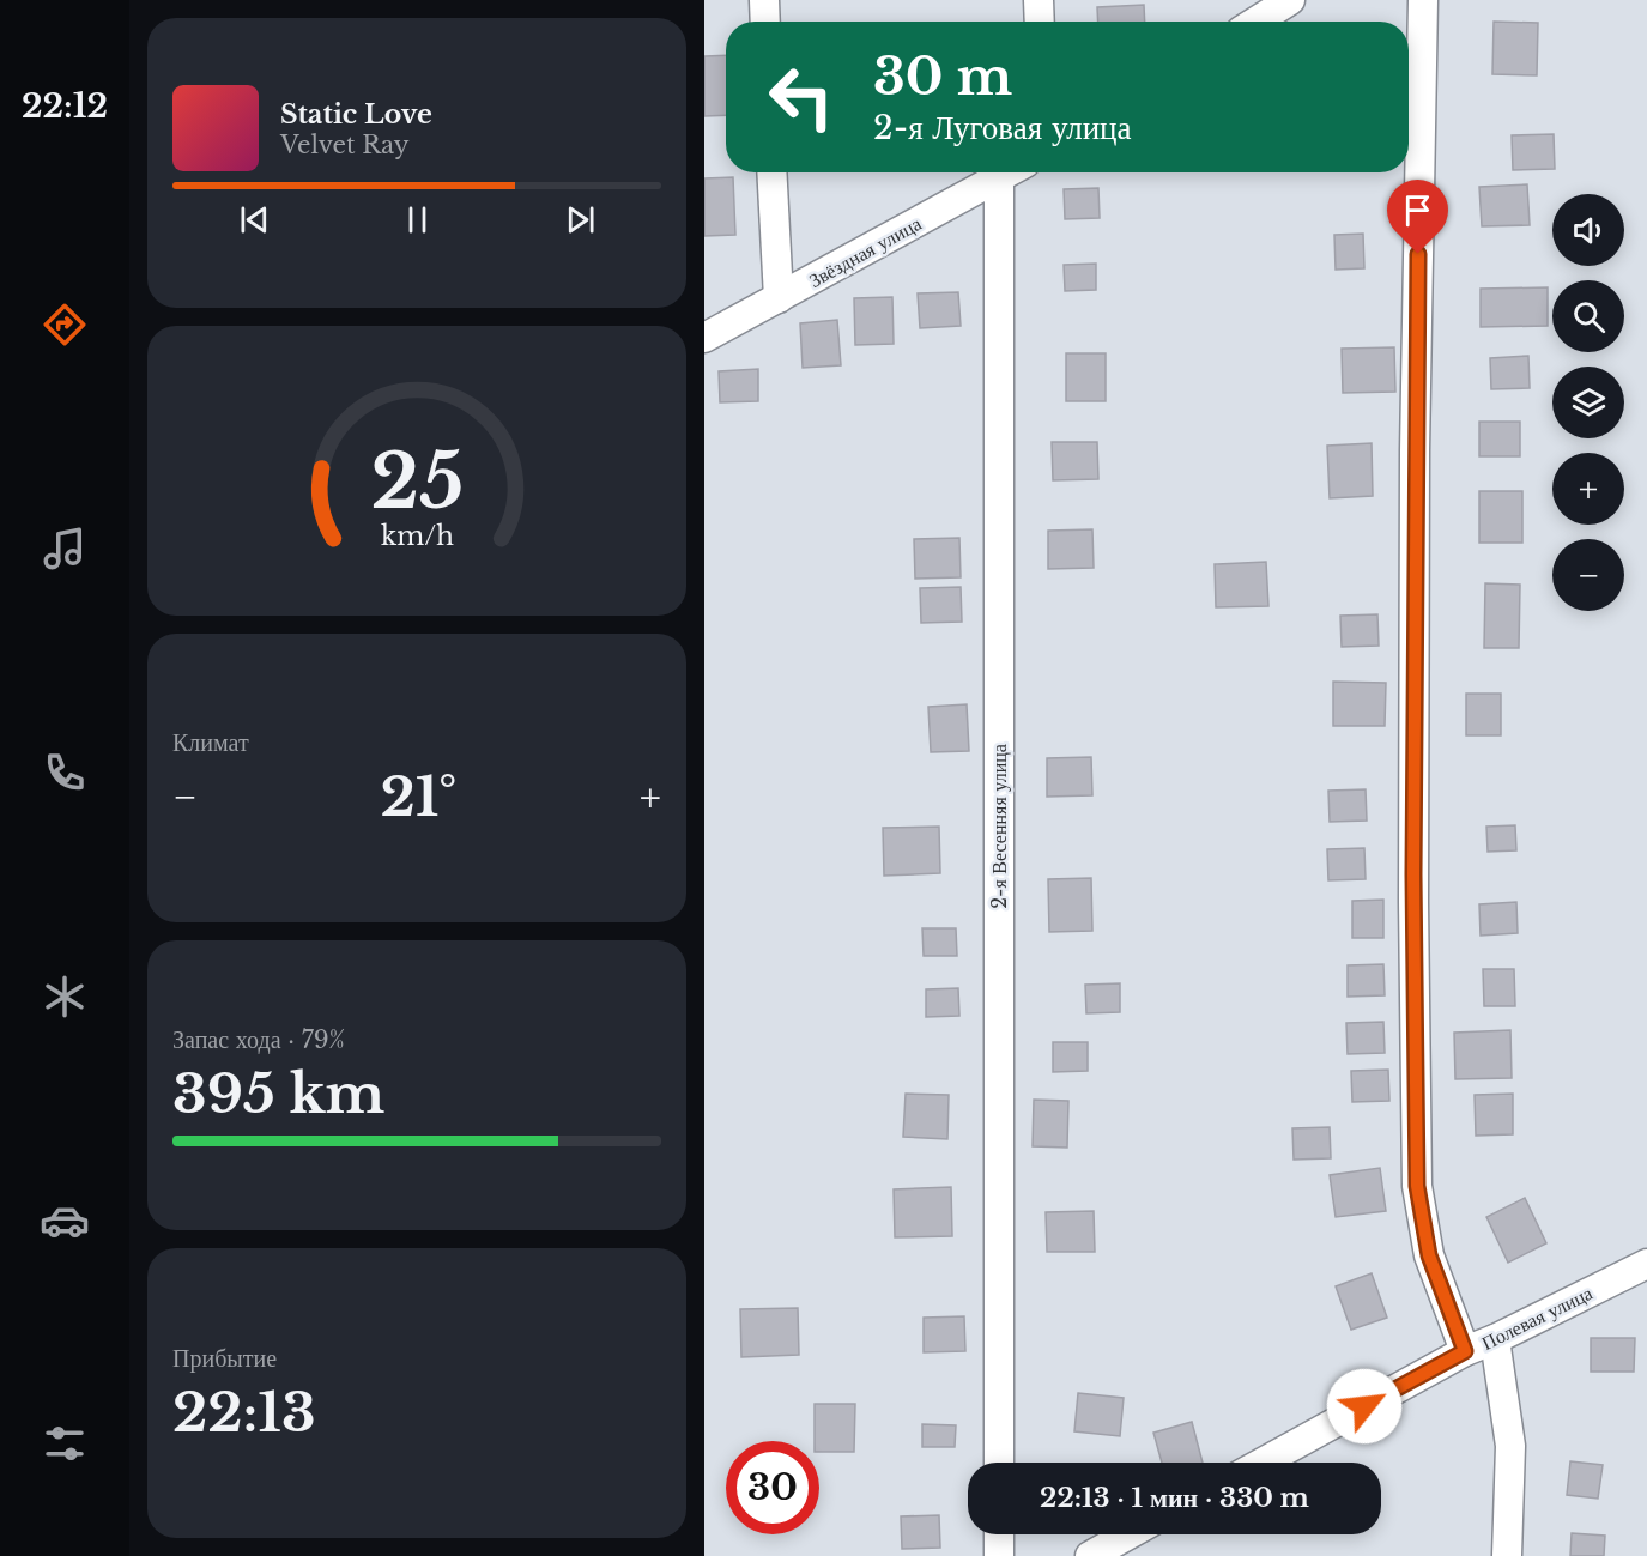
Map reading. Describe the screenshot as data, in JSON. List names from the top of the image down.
{
  "streets": {
    "street": ["Звёздная улица", "2-я Весенняя улица", "Полевая улица"]
  },
  "crossings": [
    ["Звёздная улица", "2-я Весенняя улица"]
  ],
  "page": {
    "tabs": "22:12",
    "turn": ["30 m", "2-я Луговая улица"],
    "song": ["Static Love", "Velvet Ray"],
    "map_buttons": ["+", "−"],
    "tile": [
      "Климат",
      ["Запас хода · 79%", "395 km"],
      ["Прибытие", "22:13"]
    ],
    "heat": ["−", "21°", "+"],
    "limit": "30",
    "trip": "22:13 · 1 мин · 330 m",
    "gauge": ["25", "km/h"]
  }
}
